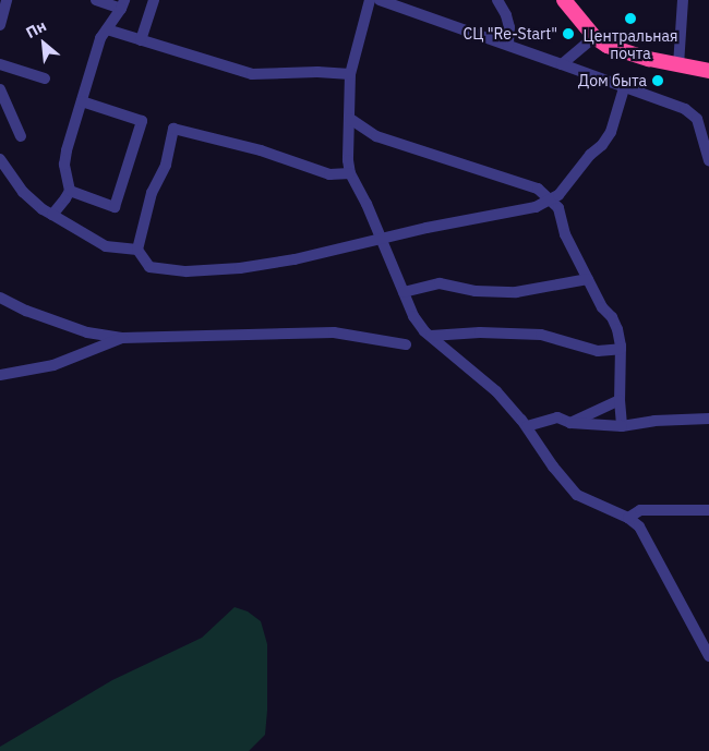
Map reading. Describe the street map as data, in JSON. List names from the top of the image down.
{
  "places": ["Центральная почта", "СЦ \"Re-Start\"", "Дом быта"],
  "north": "top left"
}
